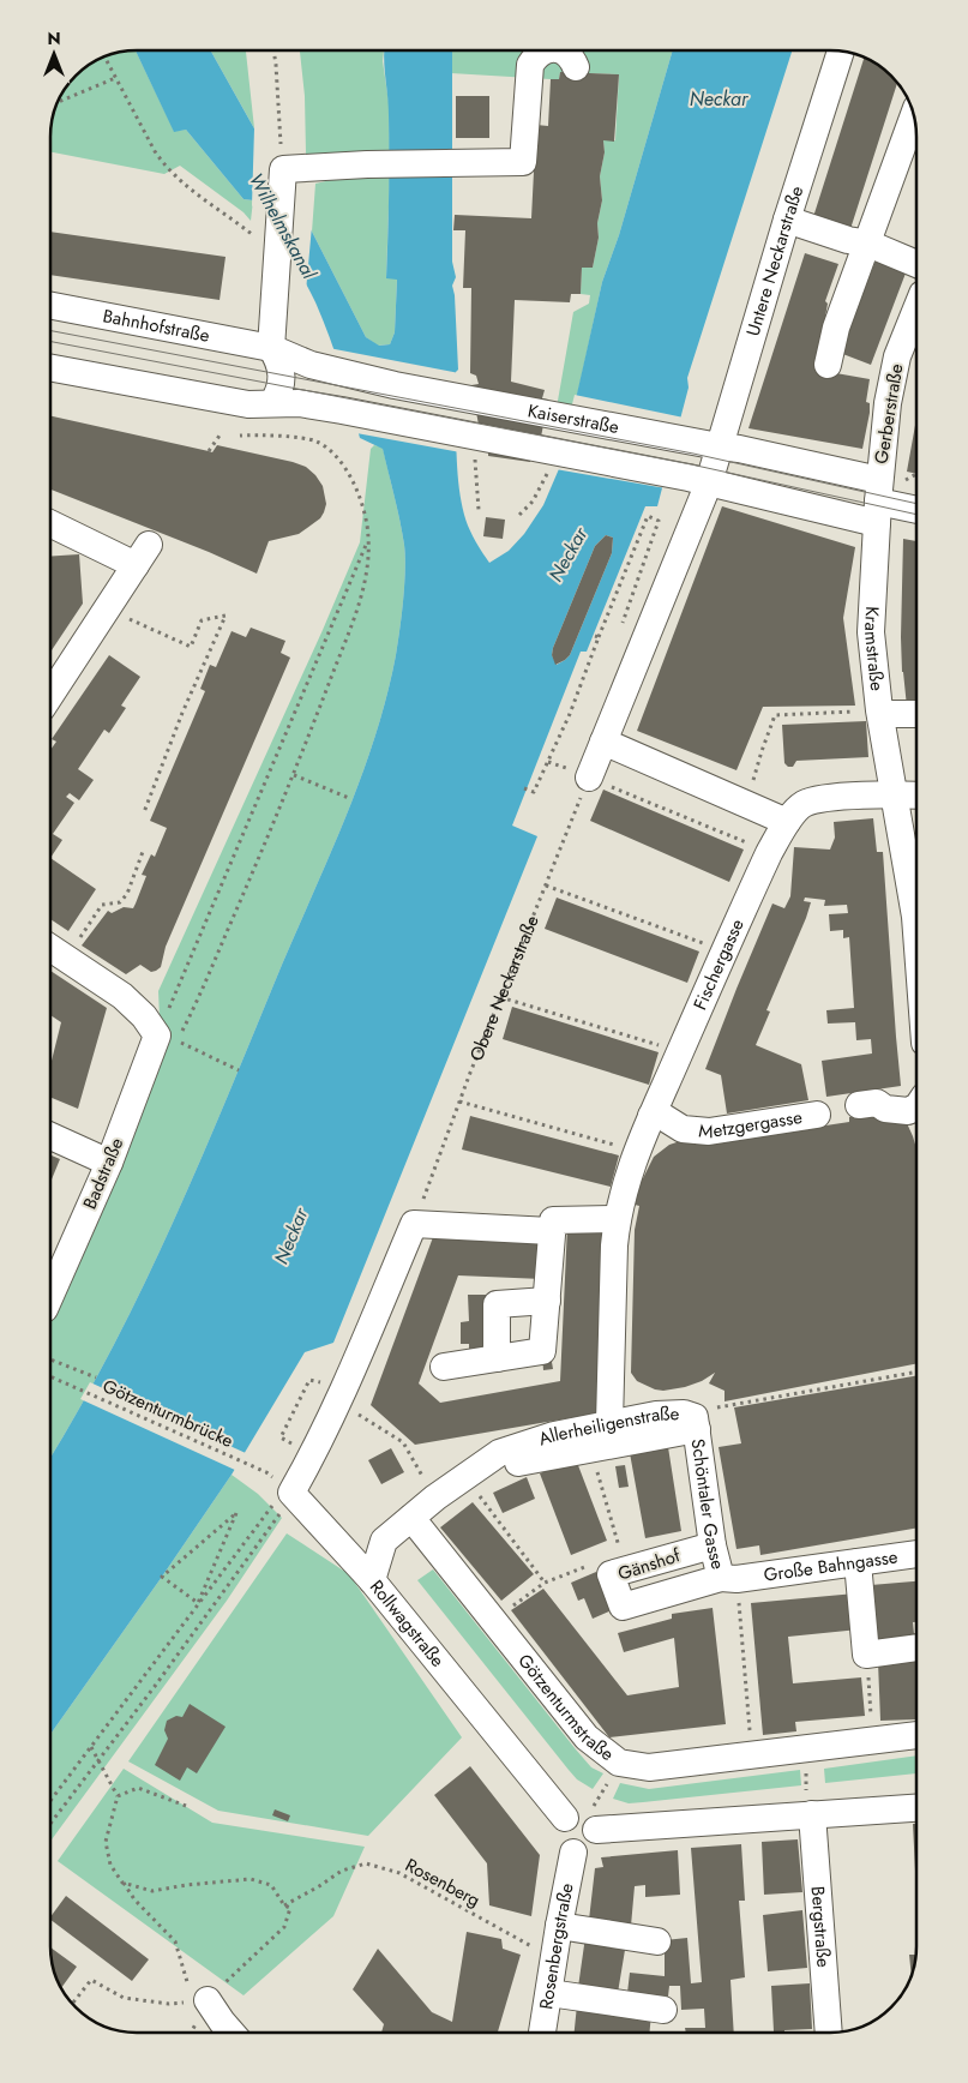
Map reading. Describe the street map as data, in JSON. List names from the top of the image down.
{
  "streets": {
    "street": [
      "Untere Neckarstraße",
      "Bahnhofstraße",
      "Gerberstraße",
      "Kaiserstraße",
      "Kramstraße",
      "Fischergasse",
      "Metzgergasse",
      "Badstraße",
      "Allerheiligenstraße",
      "Schöntaler Gasse",
      "Gänshof",
      "Große Bahngasse",
      "Rollwagstraße",
      "Götzenturmstraße",
      "Bergstraße",
      "Rosenbergstraße"
    ],
    "path": ["Obere Neckarstraße", "Götzenturmbrücke", "Rosenberg"]
  },
  "crossings": [
    ["Untere Neckarstraße", "Kaiserstraße"],
    ["Bahnhofstraße", "Kaiserstraße"],
    ["Gerberstraße", "Kaiserstraße"],
    ["Gerberstraße", "Kramstraße"],
    ["Kaiserstraße", "Kramstraße"],
    ["Kramstraße", "Fischergasse"],
    ["Fischergasse", "Metzgergasse"],
    ["Fischergasse", "Allerheiligenstraße"],
    ["Allerheiligenstraße", "Schöntaler Gasse"],
    ["Allerheiligenstraße", "Rollwagstraße"],
    ["Allerheiligenstraße", "Götzenturmstraße"],
    ["Schöntaler Gasse", "Gänshof"],
    ["Schöntaler Gasse", "Große Bahngasse"],
    ["Gänshof", "Große Bahngasse"],
    ["Rollwagstraße", "Rosenbergstraße"],
    ["Rosenberg", "Rosenbergstraße"]
  ],
  "water": ["Neckar", "Wilhelmskanal"],
  "north": "top"
}
